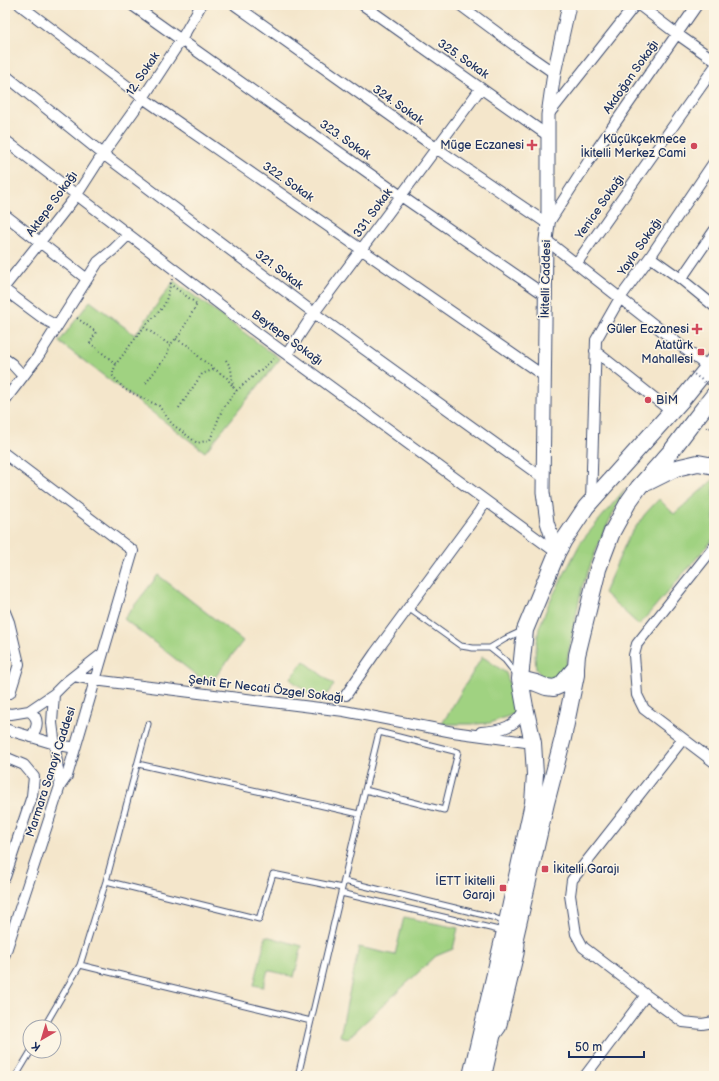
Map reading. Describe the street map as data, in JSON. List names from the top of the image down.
{
  "streets": {
    "street": [
      "325. Sokak",
      "12. Sokak",
      "Akdoğan Sokağı",
      "324. Sokak",
      "323. Sokak",
      "322. Sokak",
      "Aktepe Sokağı",
      "Yenice Sokağı",
      "331. Sokak",
      "Yayla Sokağı",
      "321. Sokak",
      "İkitelli Caddesi",
      "Beytepe Sokağı",
      "Şehit Er Necati Özgel Sokağı",
      "Marmara Sanayi Caddesi"
    ]
  },
  "crossings": [
    ["325. Sokak", "331. Sokak"],
    ["325. Sokak", "İkitelli Caddesi"],
    ["12. Sokak", "323. Sokak"],
    ["12. Sokak", "322. Sokak"],
    ["12. Sokak", "Aktepe Sokağı"],
    ["12. Sokak", "321. Sokak"],
    ["Akdoğan Sokağı", "324. Sokak"],
    ["Akdoğan Sokağı", "İkitelli Caddesi"],
    ["324. Sokak", "331. Sokak"],
    ["324. Sokak", "İkitelli Caddesi"],
    ["323. Sokak", "331. Sokak"],
    ["323. Sokak", "İkitelli Caddesi"],
    ["322. Sokak", "331. Sokak"],
    ["322. Sokak", "İkitelli Caddesi"],
    ["Aktepe Sokağı", "321. Sokak"],
    ["Aktepe Sokağı", "Beytepe Sokağı"],
    ["331. Sokak", "321. Sokak"],
    ["331. Sokak", "Beytepe Sokağı"],
    ["321. Sokak", "İkitelli Caddesi"],
    ["İkitelli Caddesi", "Beytepe Sokağı"],
    ["Şehit Er Necati Özgel Sokağı", "Marmara Sanayi Caddesi"]
  ],
  "places": {
    "health": ["Müge Eczanesi", "Güler Eczanesi"],
    "other": ["Küçükçekmece İkitelli Merkez Cami", "BİM"],
    "transit": ["Atatürk Mahallesi", "İkitelli Garajı", "İETT İkitelli Garajı"]
  },
  "scale_bar": "50 m",
  "north": "bottom left"
}
